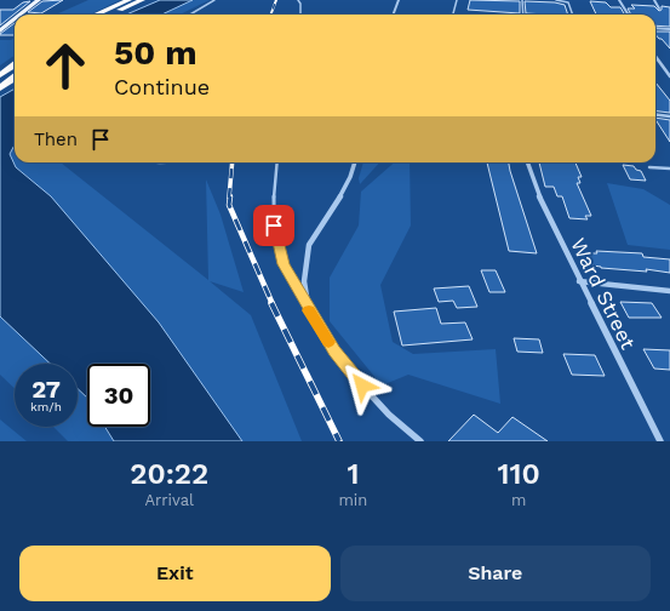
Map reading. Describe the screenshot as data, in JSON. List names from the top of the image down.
{
  "streets": {
    "street": ["Ward Street"]
  },
  "page": {
    "turn": ["50 m", "Continue"],
    "then": "Then",
    "speed": "27 km/h",
    "limit": "30",
    "eta": [
      "20:22",
      "Arrival",
      "1",
      "min",
      "110",
      "m"
    ],
    "buttons": ["Exit", "Share"]
  }
}
